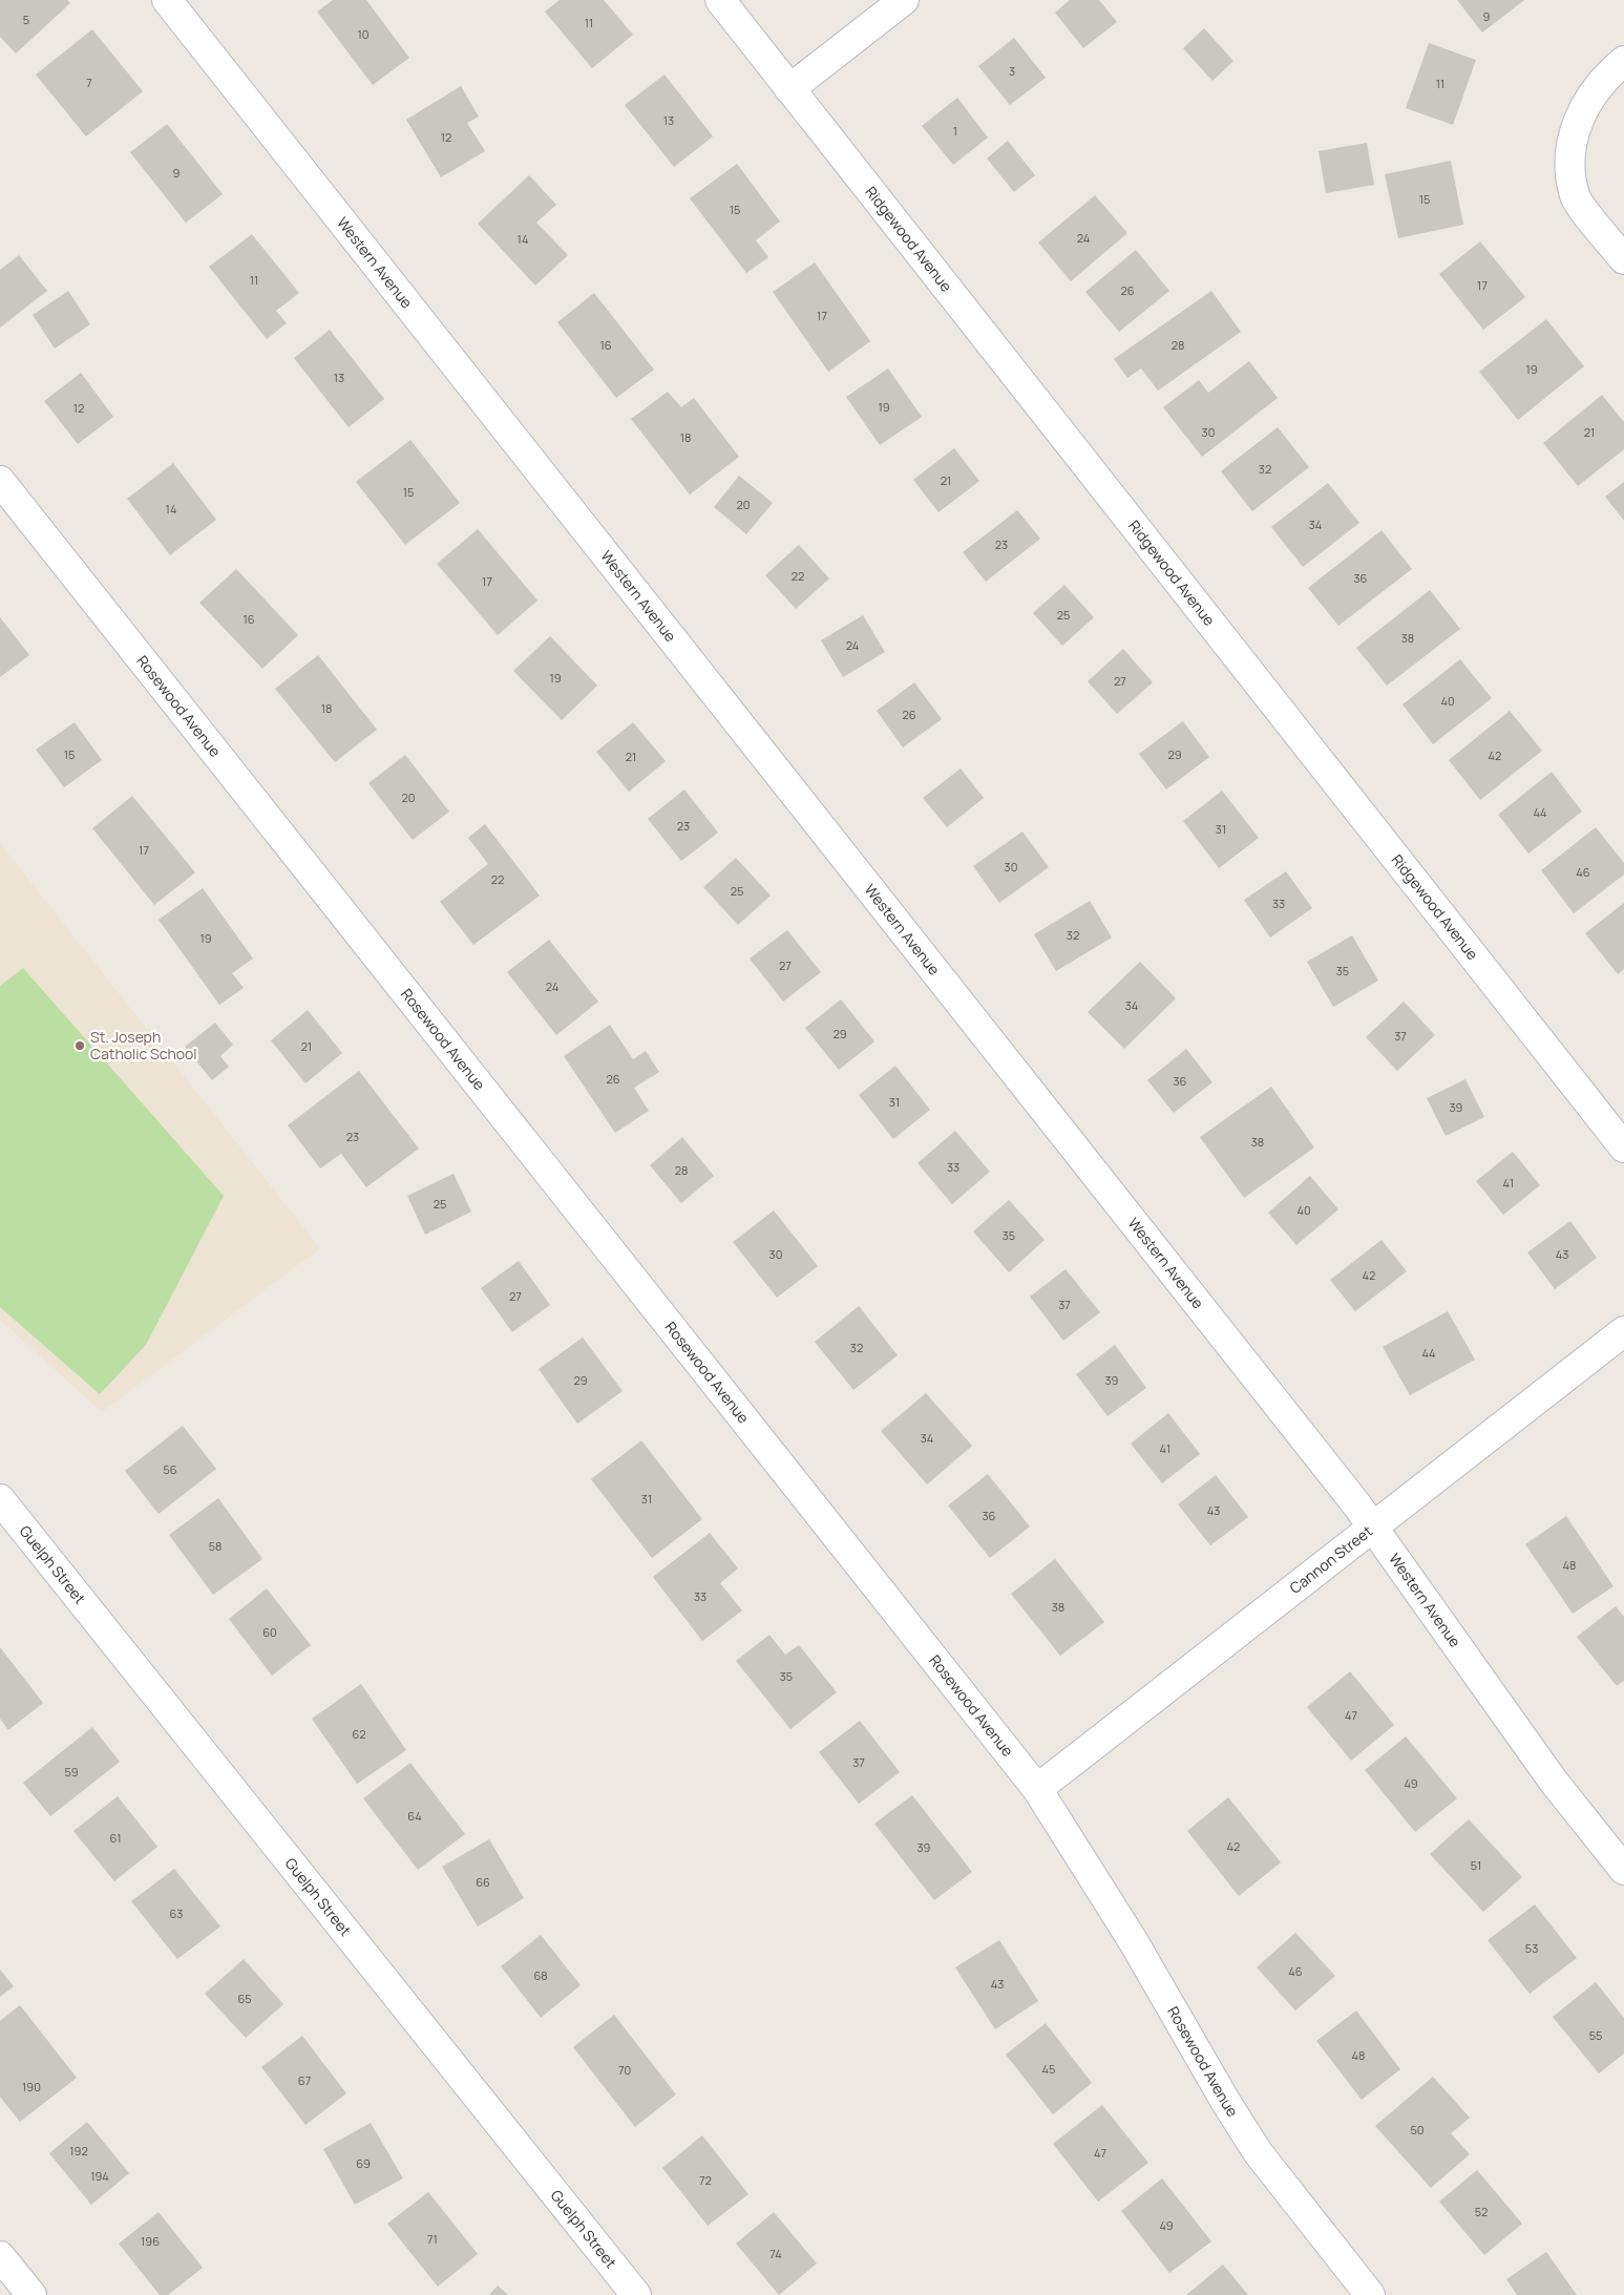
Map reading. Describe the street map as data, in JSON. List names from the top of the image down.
{
  "streets": {
    "street": [
      "Ridgewood Avenue",
      "Western Avenue",
      "Rosewood Avenue",
      "Cannon Street",
      "Guelph Street"
    ]
  },
  "crossings": [
    ["Western Avenue", "Cannon Street"],
    ["Rosewood Avenue", "Cannon Street"]
  ],
  "places": ["St. Joseph Catholic School"],
  "house_numbers": [
    "9",
    "5",
    "11",
    "10",
    "3",
    "7",
    "11",
    "13",
    "1",
    "12",
    "9",
    "15",
    "15",
    "24",
    "14",
    "11",
    "17",
    "26",
    "17",
    "16",
    "28",
    "19",
    "13",
    "19",
    "12",
    "30",
    "21",
    "18",
    "32",
    "21",
    "15",
    "20",
    "14",
    "34",
    "23",
    "22",
    "36",
    "17",
    "25",
    "16",
    "38",
    "24",
    "19",
    "27",
    "40",
    "18",
    "26",
    "15",
    "29",
    "42",
    "21",
    "20",
    "44",
    "23",
    "31",
    "17",
    "30",
    "46",
    "22",
    "25",
    "33",
    "32",
    "19",
    "27",
    "35",
    "24",
    "34",
    "29",
    "37",
    "21",
    "26",
    "36",
    "31",
    "39",
    "23",
    "38",
    "33",
    "28",
    "41",
    "25",
    "40",
    "35",
    "30",
    "43",
    "42",
    "27",
    "37",
    "32",
    "44",
    "29",
    "39",
    "34",
    "41",
    "56",
    "31",
    "43",
    "36",
    "58",
    "48",
    "33",
    "38",
    "60",
    "35",
    "47",
    "62",
    "37",
    "59",
    "49",
    "64",
    "61",
    "42",
    "39",
    "51",
    "66",
    "63",
    "53",
    "46",
    "68",
    "43",
    "65",
    "55",
    "48",
    "45",
    "70",
    "67",
    "190",
    "50",
    "192",
    "47",
    "69",
    "194",
    "72",
    "52",
    "49",
    "71",
    "196",
    "74"
  ]
}
